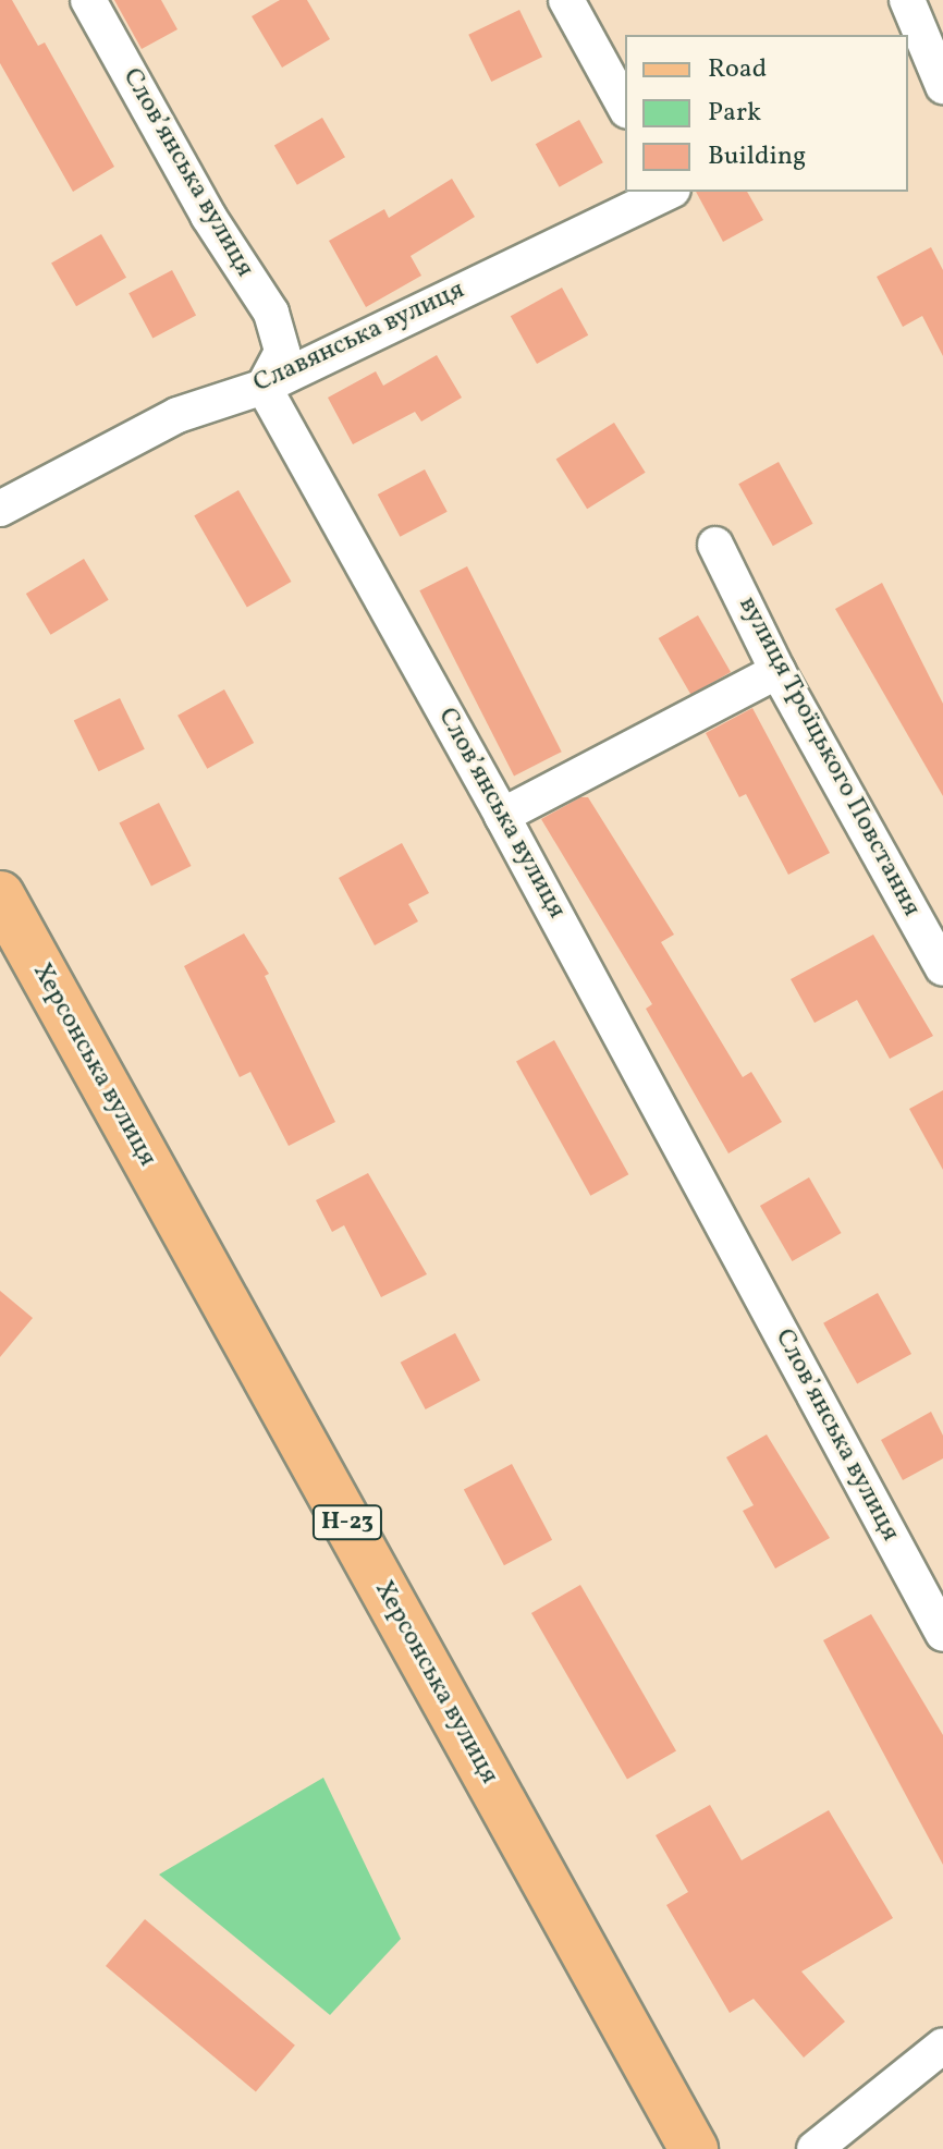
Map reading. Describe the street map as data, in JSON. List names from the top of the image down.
{
  "streets": {
    "main road": ["Херсонська вулиця", "Н-23"],
    "street": ["Словʼянська вулиця", "Славянська вулиця", "вулиця Троїцького Повстання"]
  },
  "crossings": [
    ["Словʼянська вулиця", "Славянська вулиця"]
  ],
  "legend": ["Road", "Park", "Building"]
}
